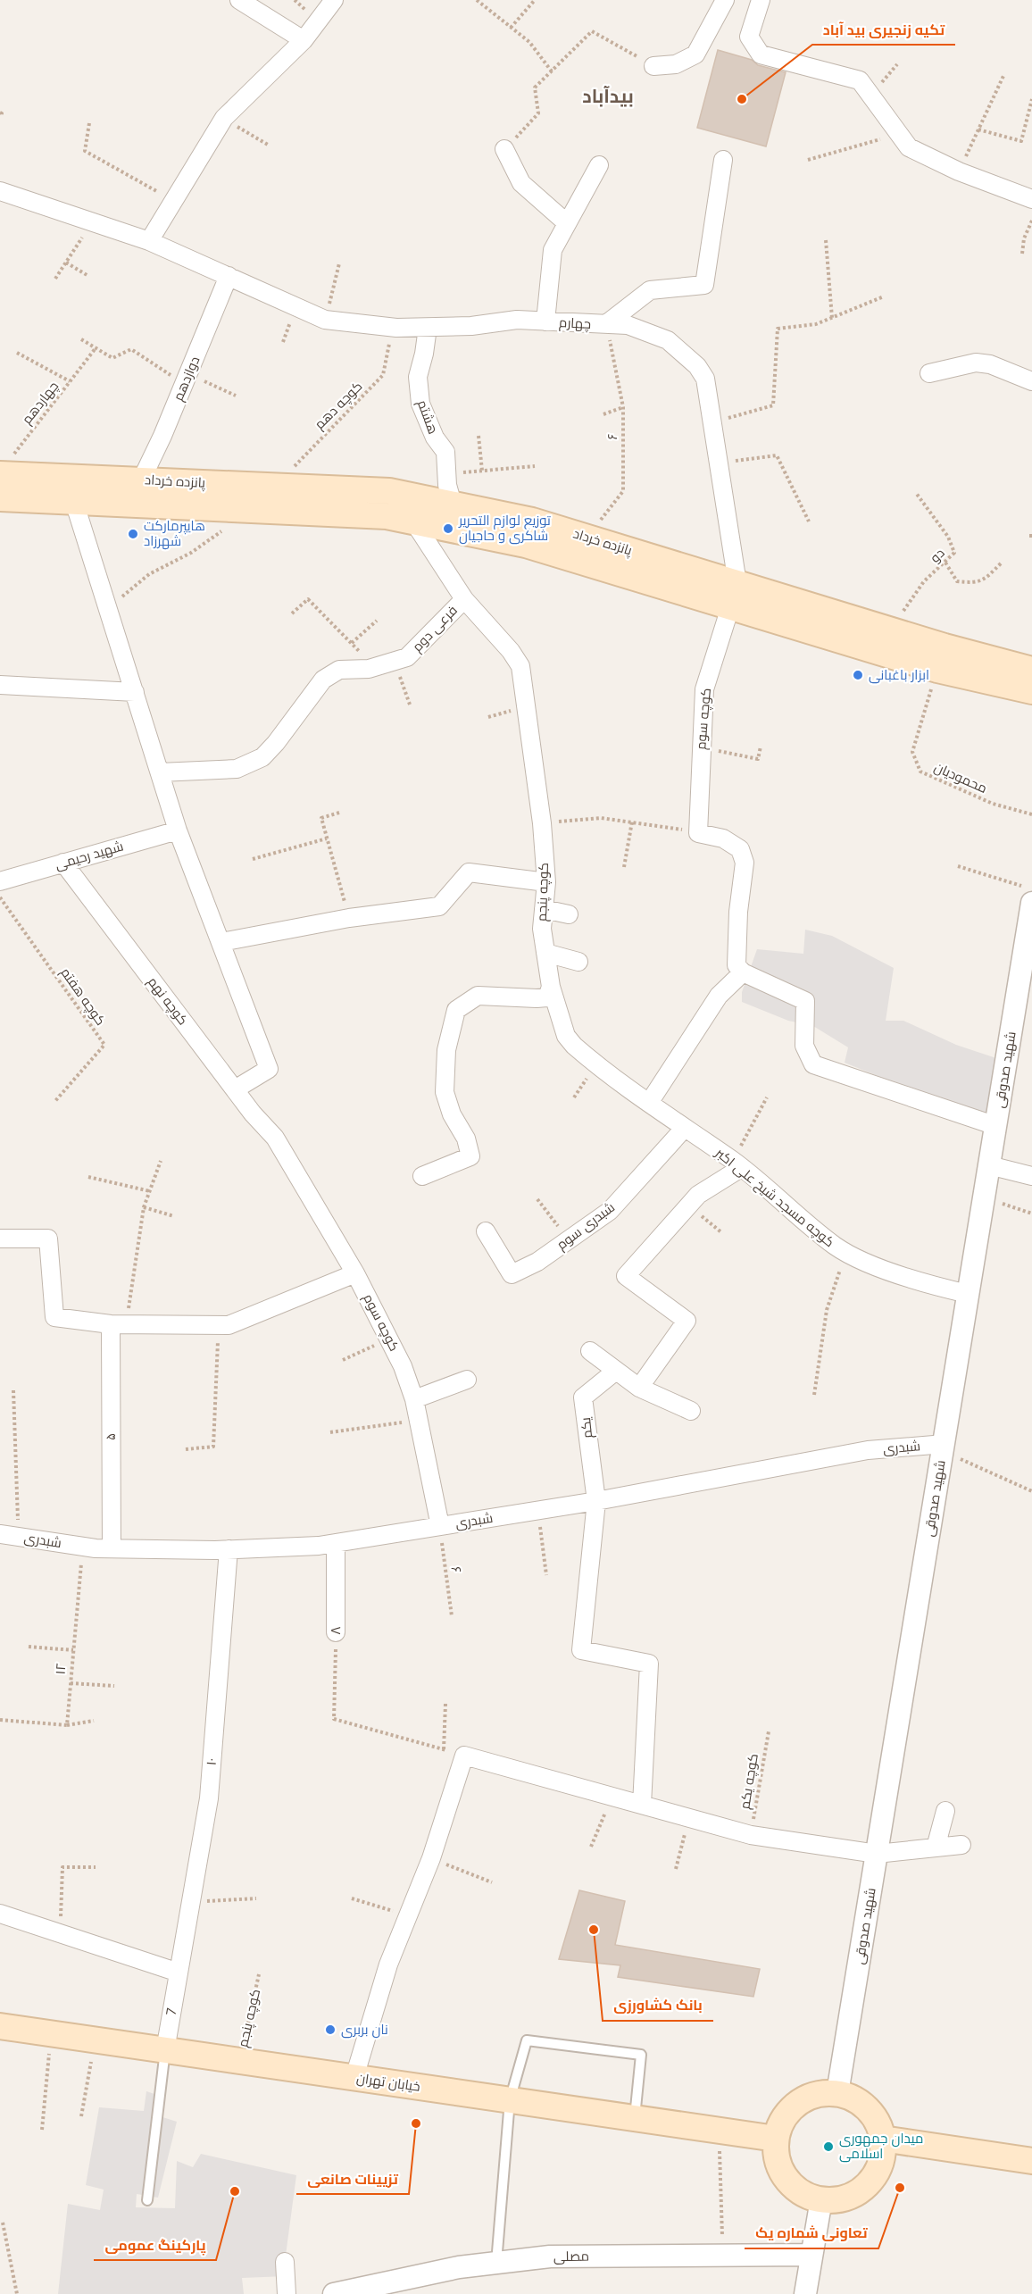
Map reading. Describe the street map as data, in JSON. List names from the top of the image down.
{
  "streets": {
    "main road": ["پانزده خرداد", "خیابان تهران"],
    "street": [
      "چهارم",
      "دوازدهم",
      "هشتم",
      "فرعی دوم",
      "کوچه سوم",
      "شهید رحیمی",
      "کوچه پنجم",
      "کوچه نهم",
      "شهید صدوقی",
      "کوچه مسجد شیخ علی اکبر",
      "شبدری سوم",
      "یکم",
      "۵",
      "شبدری",
      "۸",
      "۱۰",
      "7",
      "مصلی"
    ],
    "path": [
      "چهاردهم",
      "کوچه دهم",
      "۶",
      "دو",
      "محمودیان",
      "کوچه هفتم",
      "۱۲",
      "کوچه یکم"
    ]
  },
  "crossings": [
    ["چهارم", "دوازدهم"],
    ["چهارم", "کوچه دهم"],
    ["چهارم", "هشتم"],
    ["چهارم", "۶"],
    ["چهارم", "پانزده خرداد"],
    ["چهارم", "کوچه سوم"],
    ["دوازدهم", "پانزده خرداد"],
    ["چهاردهم", "پانزده خرداد"],
    ["کوچه دهم", "پانزده خرداد"],
    ["هشتم", "پانزده خرداد"],
    ["۶", "پانزده خرداد"],
    ["۶", "کوچه سوم"],
    ["۶", "شبدری"],
    ["پانزده خرداد", "دو"],
    ["پانزده خرداد", "کوچه سوم"],
    ["پانزده خرداد", "محمودیان"],
    ["پانزده خرداد", "کوچه پنجم"],
    ["فرعی دوم", "کوچه پنجم"],
    ["کوچه سوم", "کوچه نهم"],
    ["کوچه سوم", "شبدری"],
    ["شهید رحیمی", "کوچه نهم"],
    ["کوچه پنجم", "کوچه مسجد شیخ علی اکبر"],
    ["کوچه پنجم", "خیابان تهران"],
    ["شهید صدوقی", "کوچه مسجد شیخ علی اکبر"],
    ["شهید صدوقی", "شبدری"],
    ["شهید صدوقی", "خیابان تهران"],
    ["کوچه مسجد شیخ علی اکبر", "شبدری سوم"],
    ["یکم", "شبدری"],
    ["۵", "شبدری"],
    ["شبدری", "۸"],
    ["شبدری", "۱۲"],
    ["شبدری", "۱۰"],
    ["۱۰", "7"],
    ["7", "خیابان تهران"]
  ],
  "districts": ["بیدآباد"],
  "places": [
    "تکیه زنجیری بید آباد",
    "توزیع لوازم التحریر شاکری و حاجیان",
    "هایپرمارکت شهرزاد",
    "ابزار باغبانی",
    "بانک کشاورزی",
    "نان بربری",
    "تزیینات صانعی",
    "میدان جمهوری اسلامی",
    "تعاونی شماره یک",
    "پارکینگ عمومی"
  ]
}
